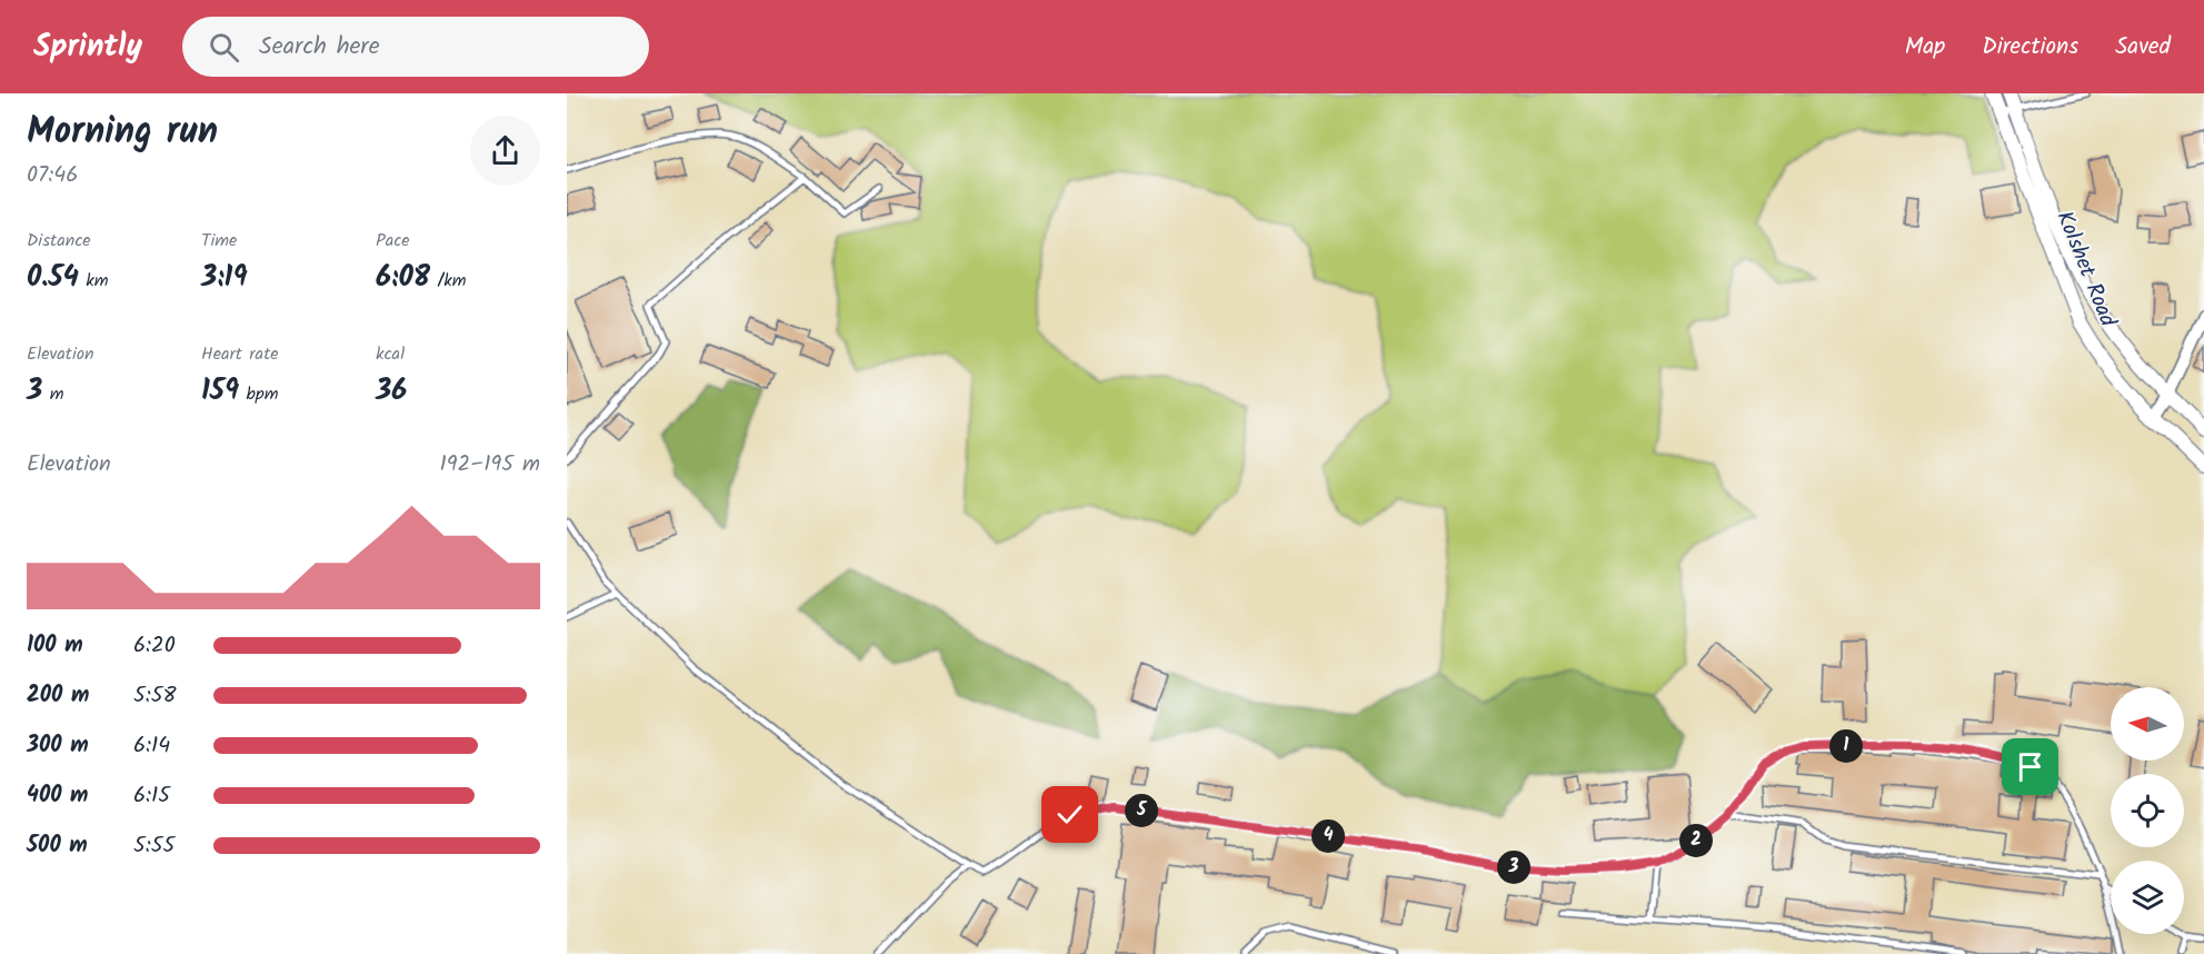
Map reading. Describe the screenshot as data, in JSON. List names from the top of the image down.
{
  "streets": {
    "street": ["Kolshet Road"]
  },
  "north": "left",
  "page": {
    "header": "Sprintly",
    "search": "Search here",
    "nav": ["Map", "Directions", "Saved"],
    "heading": ["Morning run", "07:46"],
    "stats": [
      ["Distance", "0.54 km"],
      ["Time", "3:19"],
      ["Pace", "6:08 /km"],
      ["Elevation", "3 m"],
      ["Heart rate", "159 bpm"],
      ["kcal", "36"]
    ],
    "chart": ["Elevation", "192–195 m"],
    "list": [
      {
        "name": "100 m",
        "note": "6:20"
      },
      {
        "name": "200 m",
        "note": "5:58"
      },
      {
        "name": "300 m",
        "note": "6:14"
      },
      {
        "name": "400 m",
        "note": "6:15"
      },
      {
        "name": "500 m",
        "note": "5:55"
      }
    ],
    "pins": [
      "1",
      "5",
      "4",
      "2",
      "3"
    ]
  }
}
